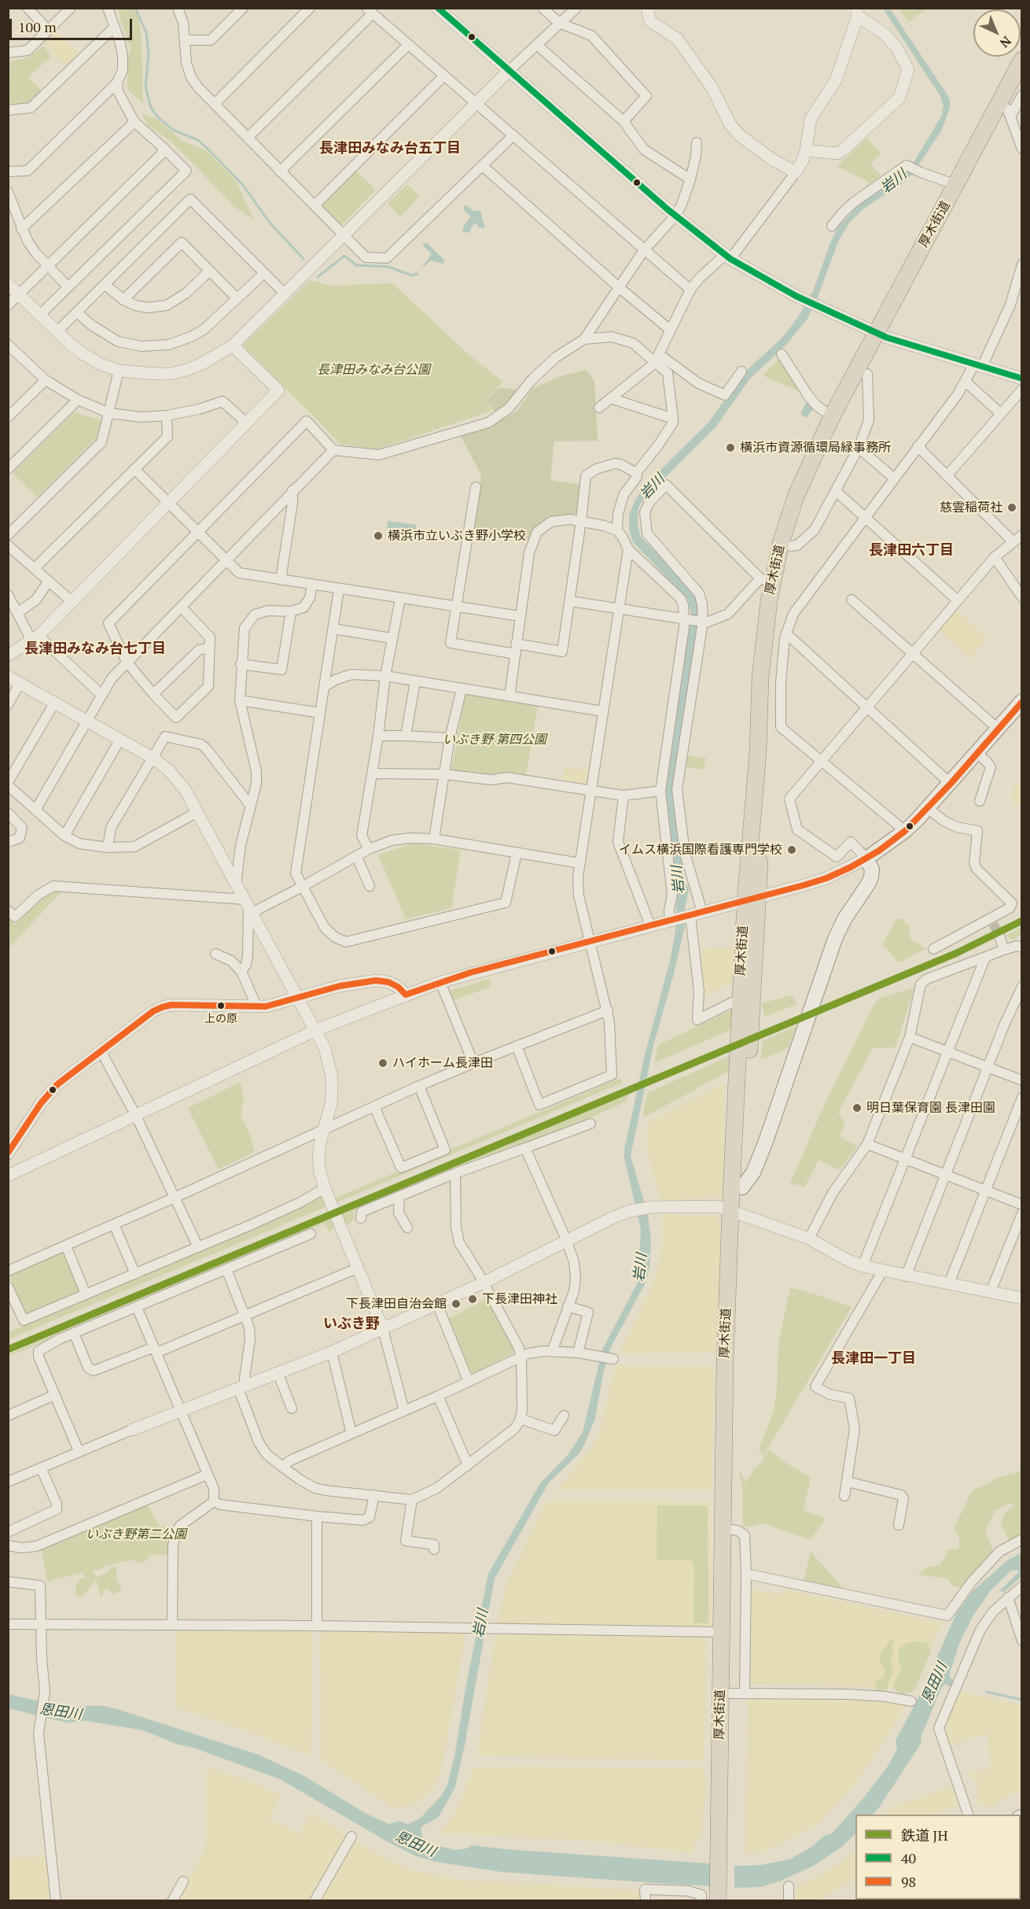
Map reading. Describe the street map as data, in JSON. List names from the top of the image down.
{
  "streets": {
    "highway": ["厚木街道"]
  },
  "districts": [
    "長津田みなみ台五丁目",
    "長津田六丁目",
    "長津田みなみ台七丁目",
    "いぶき野",
    "長津田一丁目"
  ],
  "water": ["岩川", "恩田川"],
  "parks": ["長津田みなみ台公園", "いぶき野 第四公園", "いぶき野第二公園"],
  "places": [
    "横浜市資源循環局緑事務所",
    "慈雲稲荷社",
    "横浜市立いぶき野小学校",
    "イムス横浜国際看護専門学校",
    "上の原",
    "ハイホーム長津田",
    "明日葉保育園 長津田園",
    "下長津田神社",
    "下長津田自治会館"
  ],
  "lines": ["transit line 40", "transit line 98", "rail line JH"],
  "legend": ["鉄道 JH", "40", "98"],
  "scale_bar": "100 m",
  "north": "bottom right"
}
